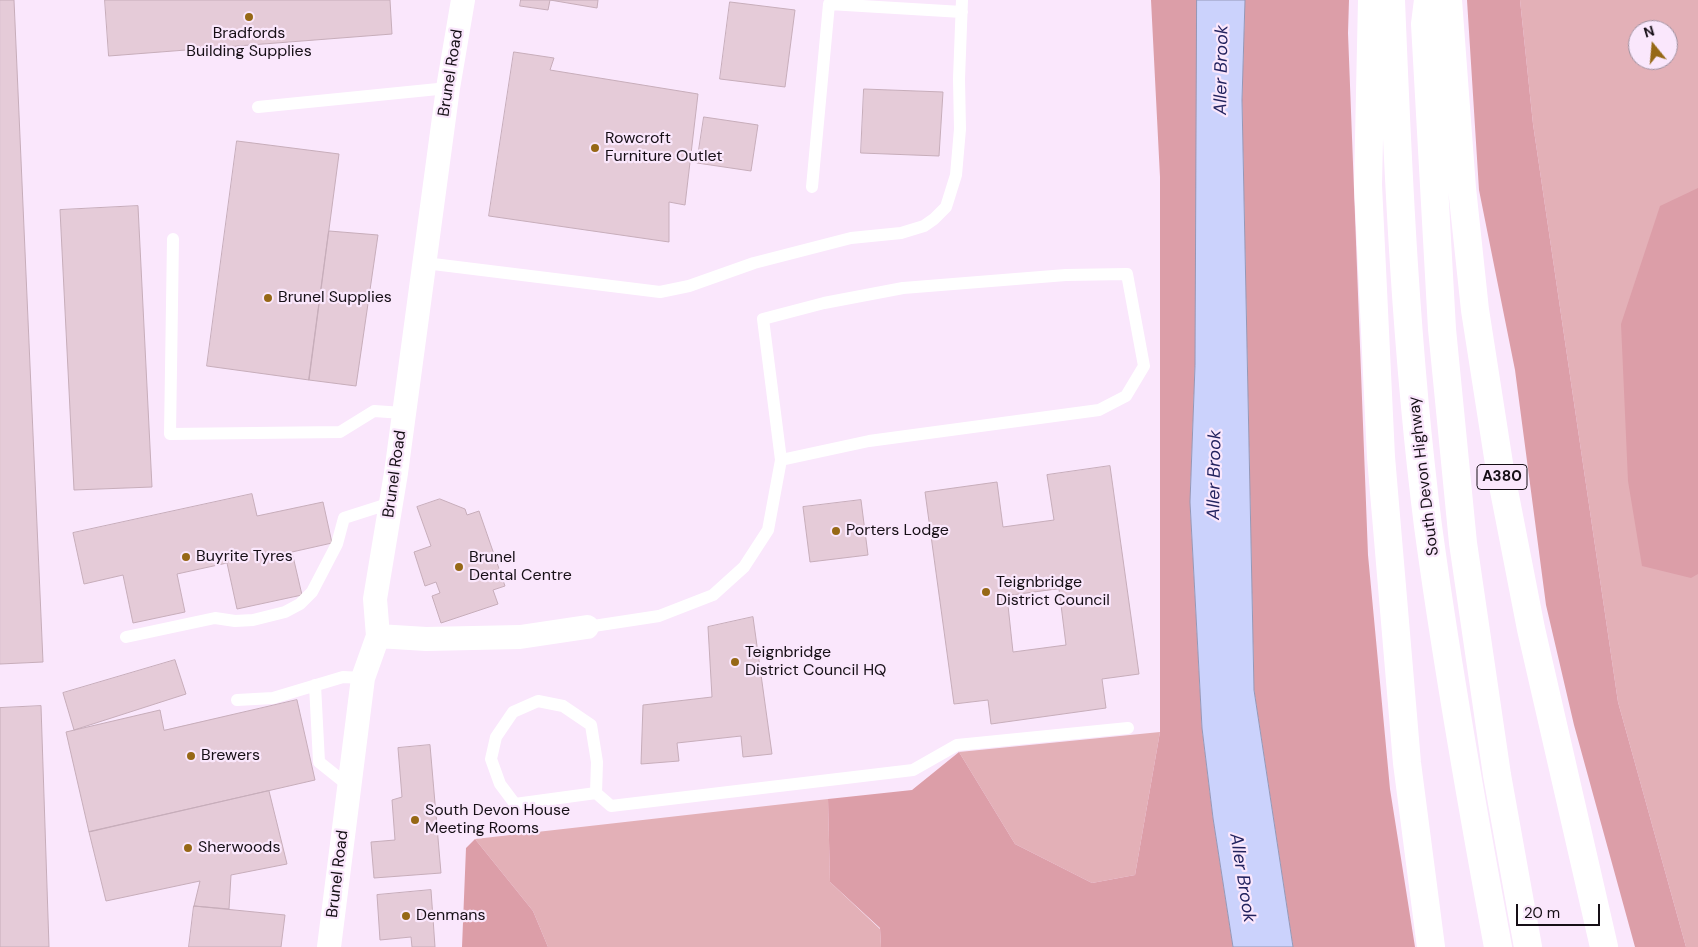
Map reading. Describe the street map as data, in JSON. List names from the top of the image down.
{
  "streets": {
    "highway": ["South Devon Highway", "A380"],
    "street": ["Brunel Road"]
  },
  "water": ["Aller Brook"],
  "places": [
    "Bradfords Building Supplies",
    "Rowcroft Furniture Outlet",
    "Brunel Supplies",
    "Porters Lodge",
    "Buyrite Tyres",
    "Brunel Dental Centre",
    "Teignbridge District Council",
    "Teignbridge District Council HQ",
    "Brewers",
    "South Devon House Meeting Rooms",
    "Sherwoods",
    "Denmans"
  ],
  "scale_bar": "20 m",
  "north": "top"
}
